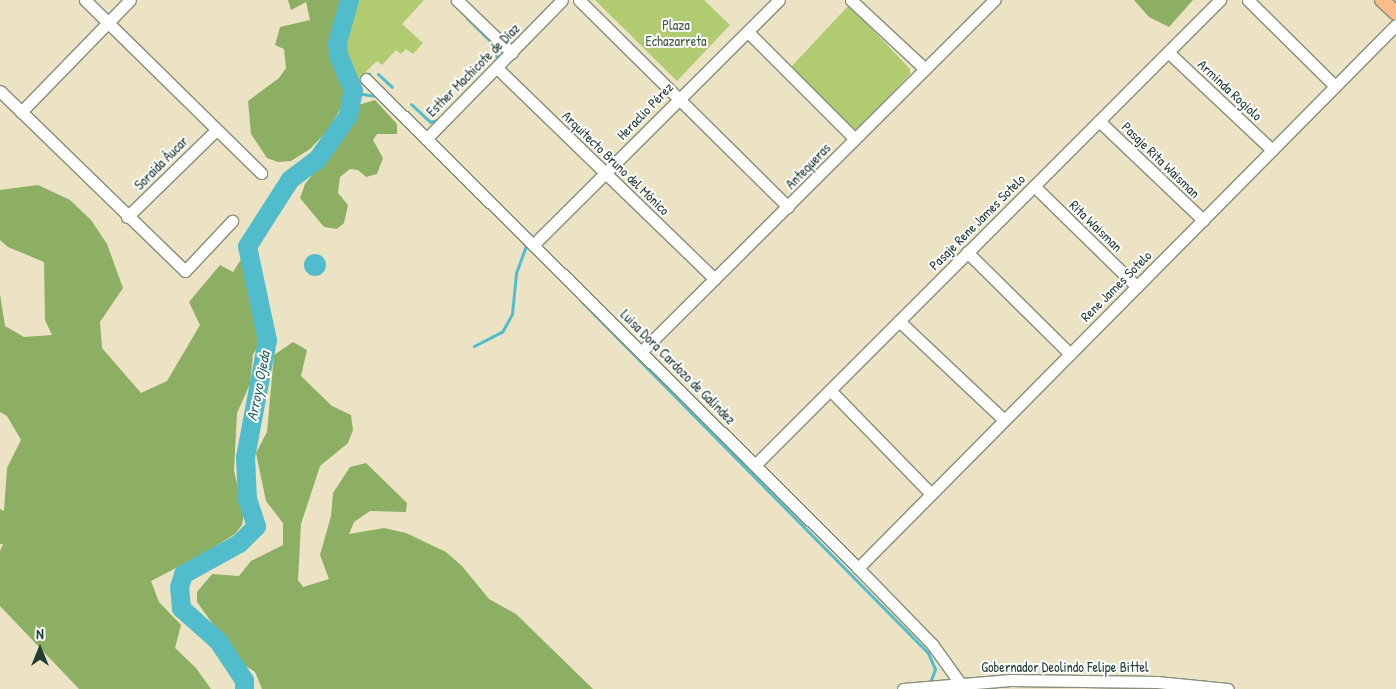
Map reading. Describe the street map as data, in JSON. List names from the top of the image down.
{
  "streets": {
    "street": [
      "Esther Machicote de Díaz",
      "Arminda Rogiolo",
      "Heraclio Pérez",
      "Pasaje Rita Waisman",
      "Soraida Áucar",
      "Arquitecto Bruno del Mónico",
      "Antequeras",
      "Pasaje Rene James Sotelo",
      "Rita Waisman",
      "Rene James Sotelo",
      "Luisa Dora Cardozo de Galíndez",
      "Gobernador Deolindo Felipe Bittel"
    ]
  },
  "crossings": [
    ["Esther Machicote de Díaz", "Arquitecto Bruno del Mónico"],
    ["Esther Machicote de Díaz", "Luisa Dora Cardozo de Galíndez"],
    ["Arminda Rogiolo", "Pasaje Rene James Sotelo"],
    ["Arminda Rogiolo", "Rene James Sotelo"],
    ["Heraclio Pérez", "Arquitecto Bruno del Mónico"],
    ["Heraclio Pérez", "Luisa Dora Cardozo de Galíndez"],
    ["Pasaje Rita Waisman", "Pasaje Rene James Sotelo"],
    ["Pasaje Rita Waisman", "Rene James Sotelo"],
    ["Arquitecto Bruno del Mónico", "Antequeras"],
    ["Antequeras", "Luisa Dora Cardozo de Galíndez"],
    ["Pasaje Rene James Sotelo", "Rita Waisman"],
    ["Pasaje Rene James Sotelo", "Luisa Dora Cardozo de Galíndez"],
    ["Rita Waisman", "Rene James Sotelo"],
    ["Rene James Sotelo", "Luisa Dora Cardozo de Galíndez"],
    ["Luisa Dora Cardozo de Galíndez", "Gobernador Deolindo Felipe Bittel"]
  ],
  "water": ["Arroyo Ojeda"],
  "parks": ["Plaza Echazarreta"],
  "north": "top"
}
